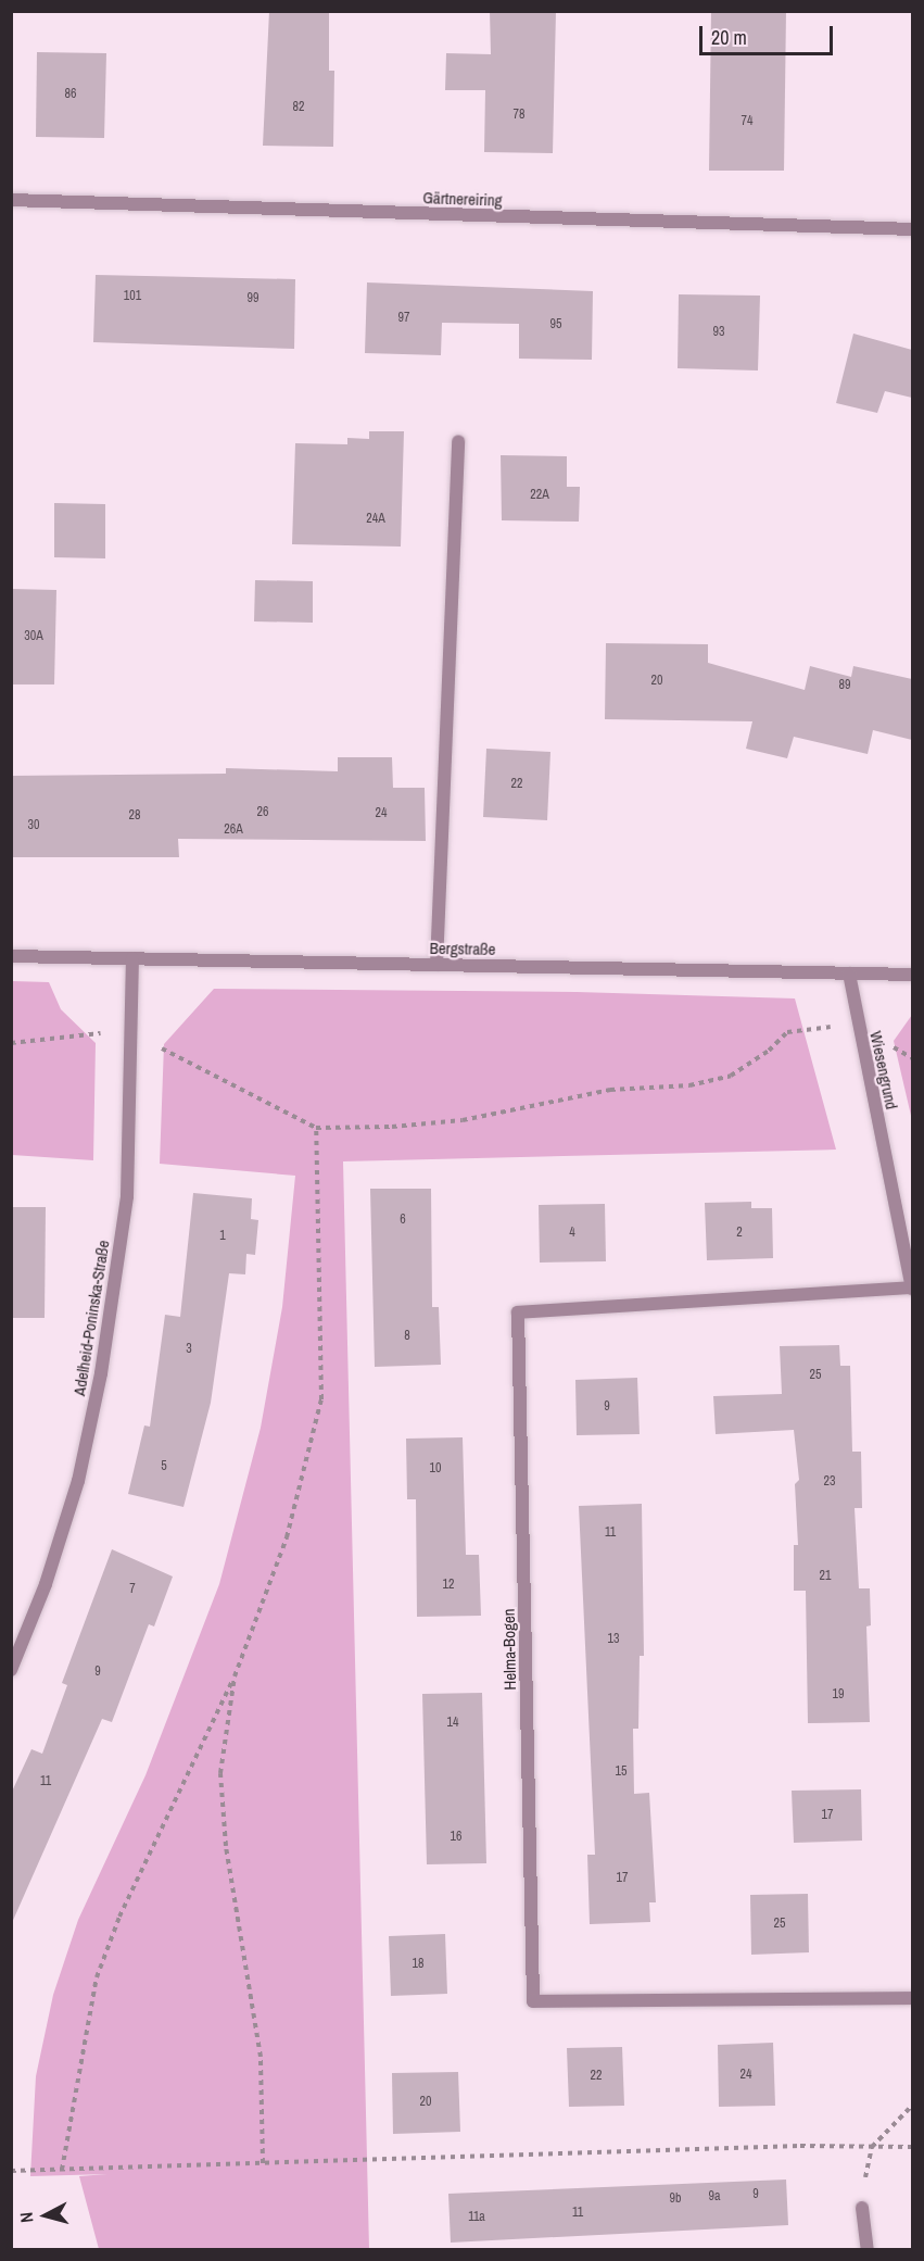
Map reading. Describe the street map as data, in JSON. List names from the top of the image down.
{
  "streets": {
    "street": [
      "Gärtnereiring",
      "Bergstraße",
      "Wiesengrund",
      "Adelheid-Poninska-Straße",
      "Helma-Bogen"
    ]
  },
  "crossings": [
    ["Bergstraße", "Wiesengrund"],
    ["Bergstraße", "Adelheid-Poninska-Straße"],
    ["Wiesengrund", "Helma-Bogen"]
  ],
  "house_numbers": [
    "86",
    "82",
    "78",
    "74",
    "101",
    "99",
    "97",
    "95",
    "93",
    "22A",
    "24A",
    "30A",
    "20",
    "89",
    "22",
    "26",
    "24",
    "28",
    "30",
    "26A",
    "6",
    "4",
    "2",
    "1",
    "8",
    "3",
    "25",
    "9",
    "5",
    "10",
    "23",
    "11",
    "21",
    "12",
    "7",
    "13",
    "9",
    "19",
    "14",
    "15",
    "11",
    "17",
    "16",
    "17",
    "25",
    "18",
    "24",
    "22",
    "20",
    "9",
    "9a",
    "9b",
    "11",
    "11a"
  ],
  "scale_bar": "20 m",
  "north": "left"
}
